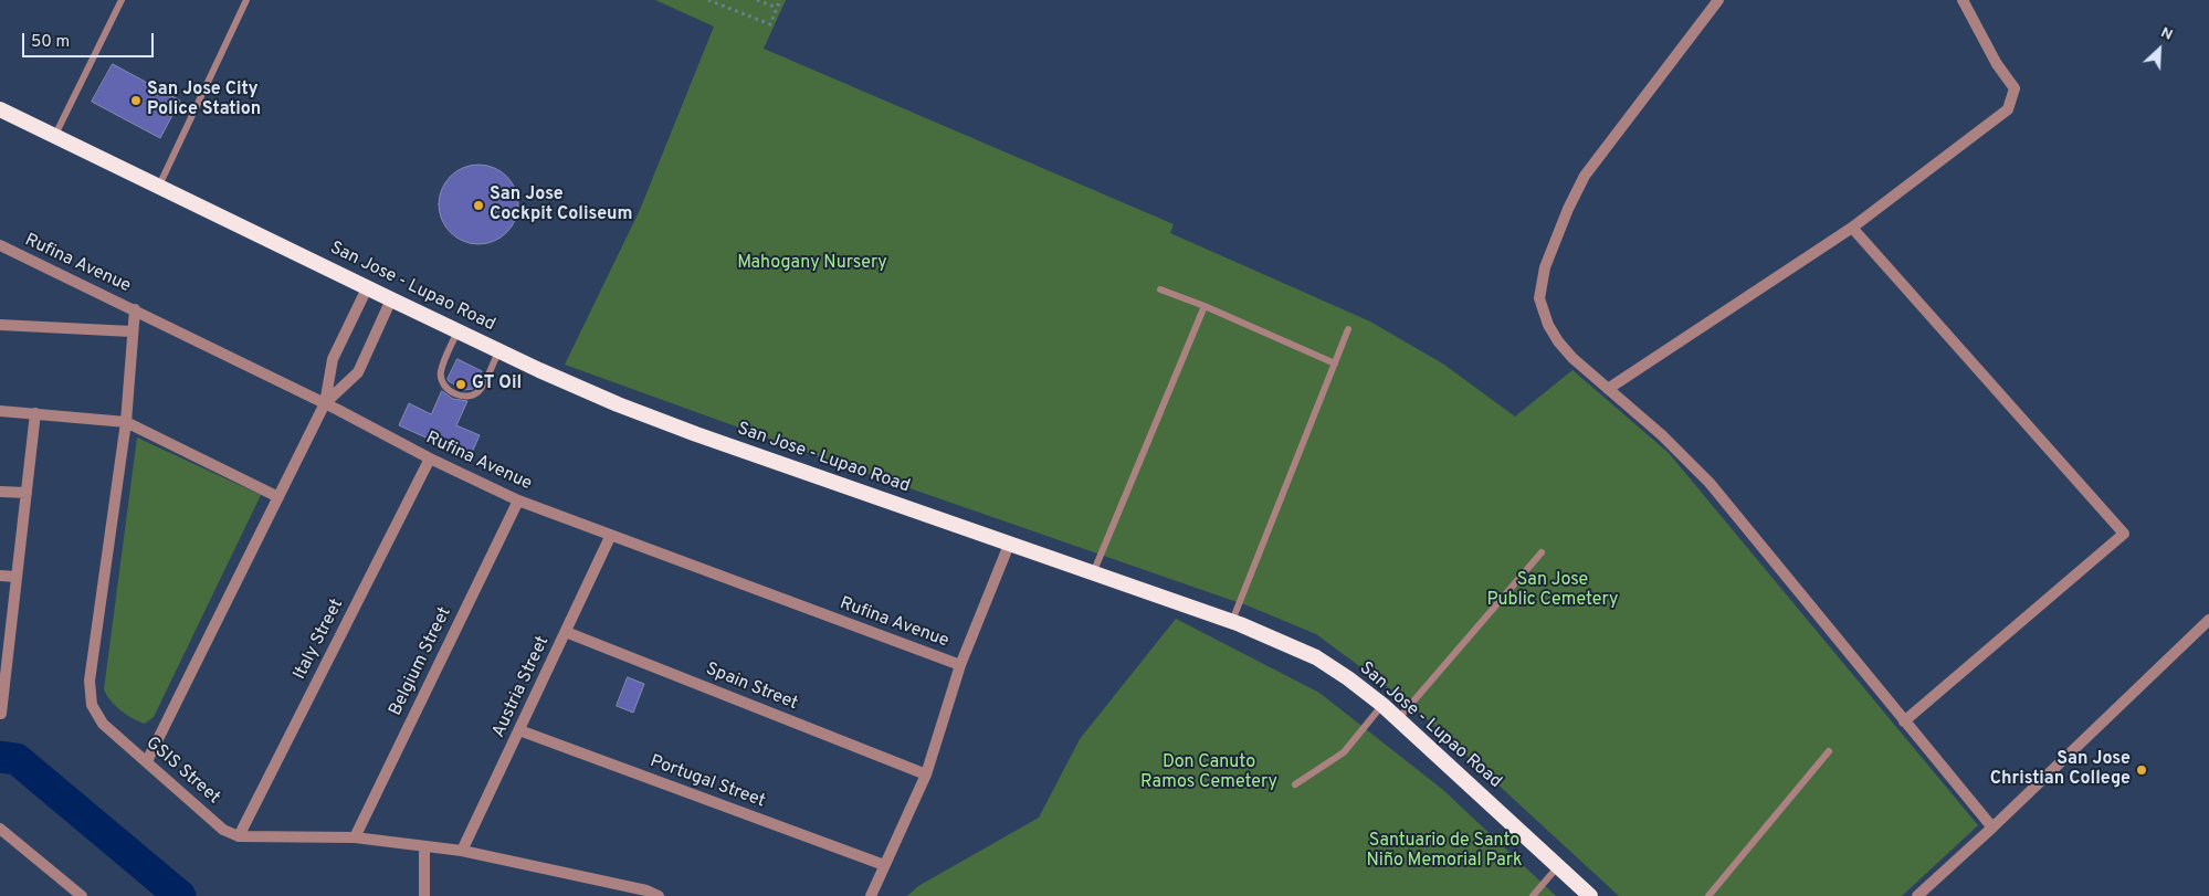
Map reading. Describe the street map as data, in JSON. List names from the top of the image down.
{
  "streets": {
    "highway": ["San Jose - Lupao Road"],
    "street": [
      "Rufina Avenue",
      "Italy Street",
      "Belgium Street",
      "Austria Street",
      "Spain Street",
      "GSIS Street",
      "Portugal Street"
    ]
  },
  "crossings": [
    ["Rufina Avenue", "San Jose - Lupao Road"],
    ["Rufina Avenue", "Italy Street"],
    ["Rufina Avenue", "Belgium Street"],
    ["Rufina Avenue", "Austria Street"],
    ["Rufina Avenue", "Spain Street"],
    ["Rufina Avenue", "GSIS Street"],
    ["Rufina Avenue", "Portugal Street"],
    ["Italy Street", "GSIS Street"],
    ["Austria Street", "Spain Street"],
    ["Austria Street", "Portugal Street"]
  ],
  "parks": [
    "Mahogany Nursery",
    "San Jose Public Cemetery",
    "Don Canuto Ramos Cemetery",
    "Santuario de Santo Niño Memorial Park"
  ],
  "places": [
    "San Jose City Police Station",
    "San Jose Cockpit Coliseum",
    "GT Oil",
    "San Jose Christian College"
  ],
  "scale_bar": "50 m",
  "north": "top right"
}
